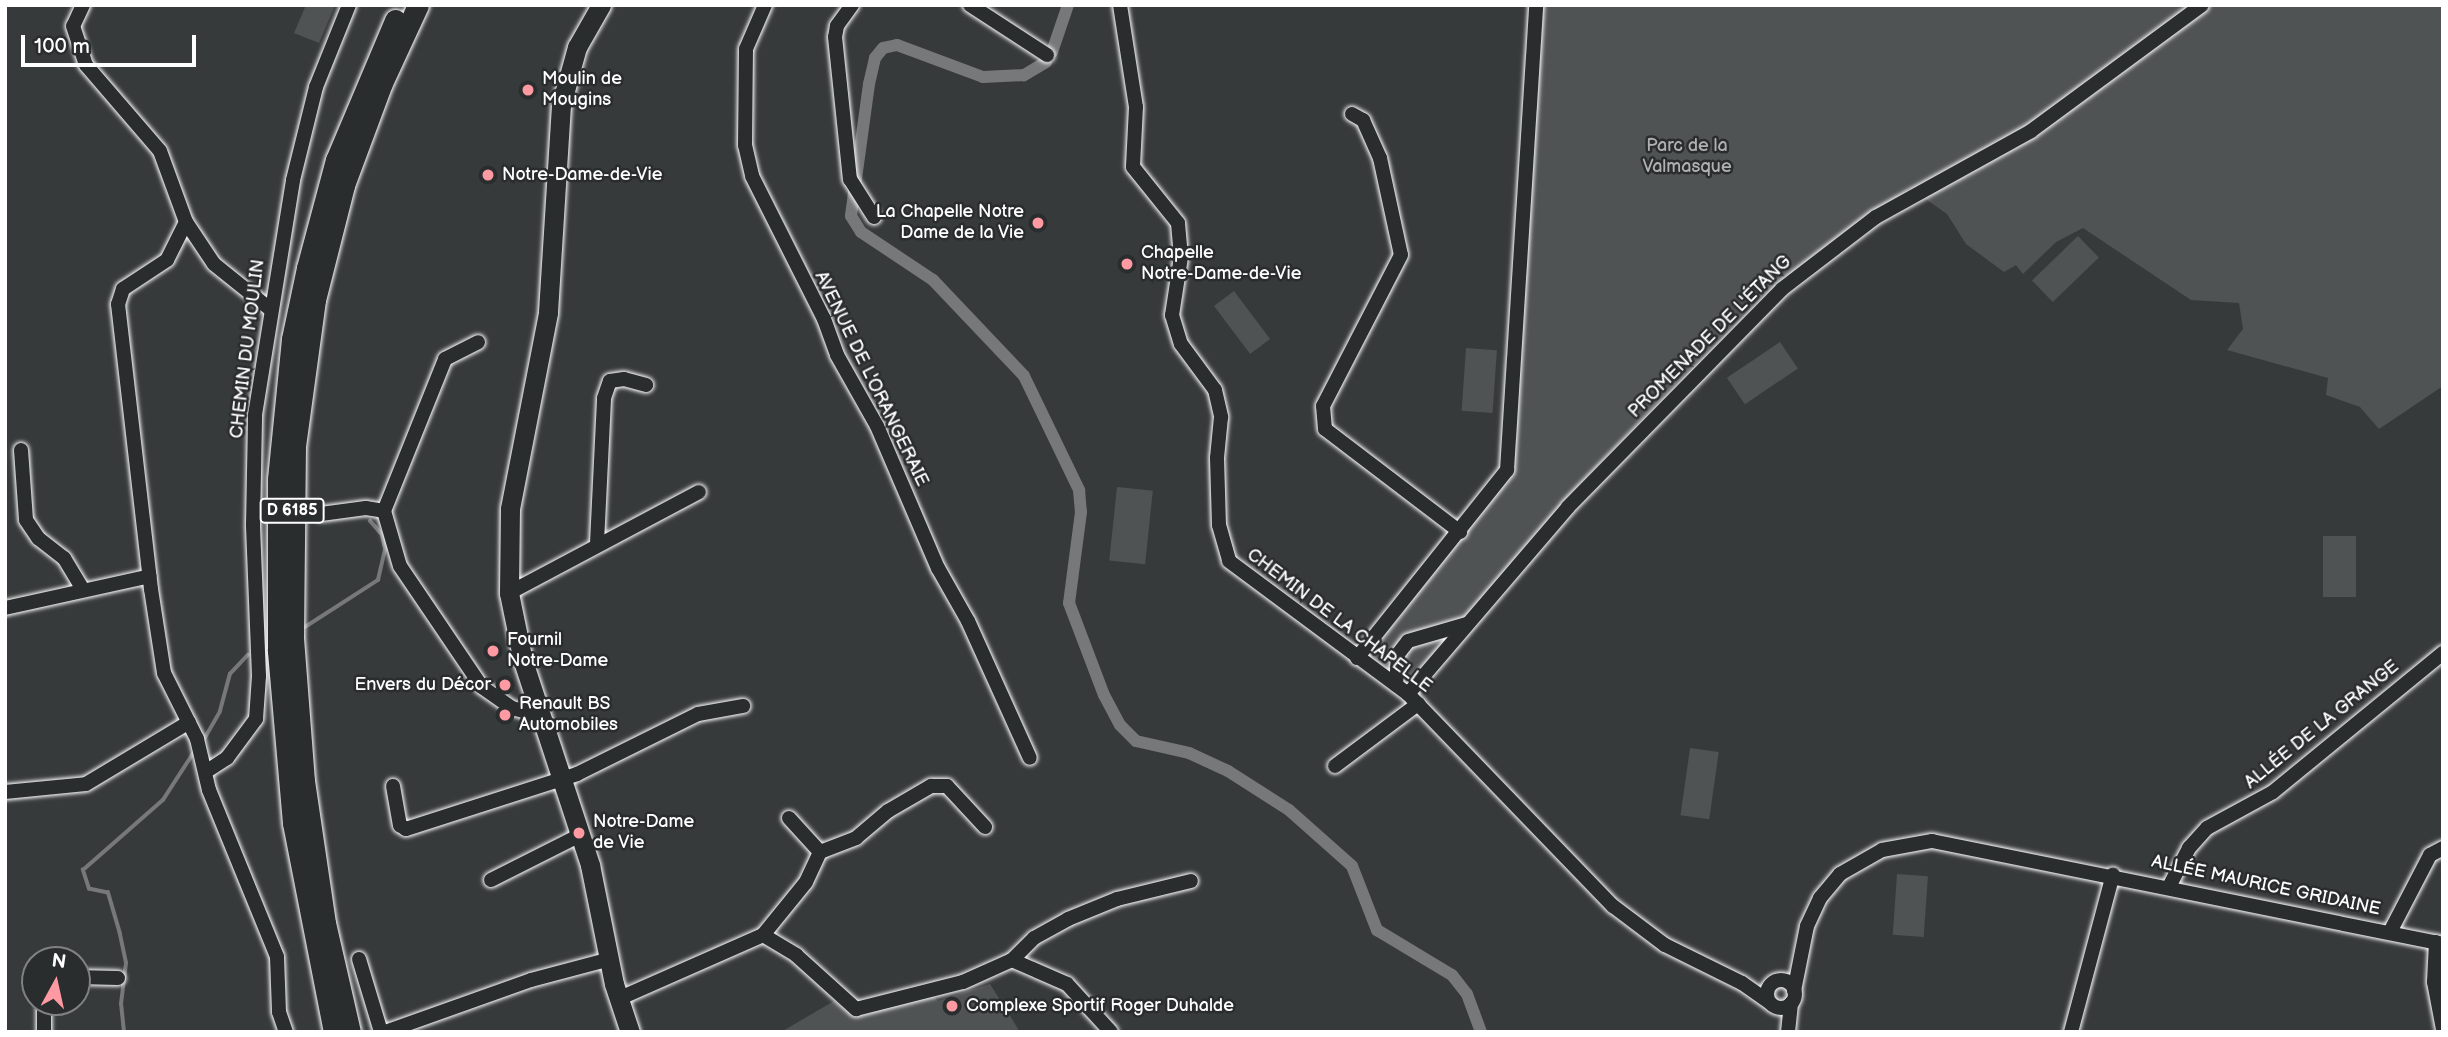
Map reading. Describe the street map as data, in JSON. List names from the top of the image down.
{
  "streets": {
    "highway": ["D 6185"],
    "street": [
      "PROMENADE DE L'ÉTANG",
      "CHEMIN DU MOULIN",
      "AVENUE DE L'ORANGERAIE",
      "CHEMIN DE LA CHAPELLE",
      "ALLÉE DE LA GRANGE",
      "ALLÉE MAURICE GRIDAINE"
    ]
  },
  "crossings": [
    ["PROMENADE DE L'ÉTANG", "CHEMIN DE LA CHAPELLE"],
    ["ALLÉE DE LA GRANGE", "ALLÉE MAURICE GRIDAINE"]
  ],
  "parks": ["Parc de la Valmasque"],
  "places": [
    "Moulin de Mougins",
    "Notre-Dame-de-Vie",
    "La Chapelle Notre Dame de la Vie",
    "Chapelle Notre-Dame-de-Vie",
    "Fournil Notre-Dame",
    "Envers du Décor",
    "Renault BS Automobiles",
    "Notre-Dame de Vie",
    "Complexe Sportif Roger Duhalde"
  ],
  "scale_bar": "100 m",
  "north": "top"
}
